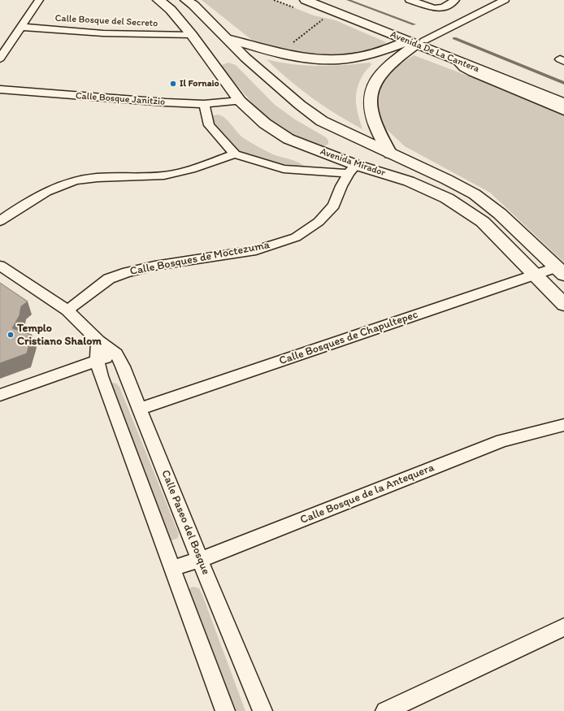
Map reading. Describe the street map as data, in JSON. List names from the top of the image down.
{
  "streets": {
    "main road": ["Avenida De La Cantera", "Avenida Mirador"],
    "street": [
      "Calle Bosque del Secreto",
      "Calle Bosque Janitzio",
      "Calle Bosques de Moctezuma",
      "Calle Bosques de Chapultepec",
      "Calle Bosque de la Antequera",
      "Calle Paseo del Bosque"
    ]
  },
  "crossings": [
    ["Calle Bosque del Secreto", "Avenida Mirador"],
    ["Calle Bosque Janitzio", "Avenida Mirador"],
    ["Avenida Mirador", "Calle Bosques de Moctezuma"],
    ["Avenida Mirador", "Calle Bosques de Chapultepec"],
    ["Calle Bosques de Moctezuma", "Calle Paseo del Bosque"],
    ["Calle Bosques de Chapultepec", "Calle Paseo del Bosque"],
    ["Calle Bosque de la Antequera", "Calle Paseo del Bosque"]
  ],
  "places": ["Il Fornaio", "Templo Cristiano Shalom"]
}
